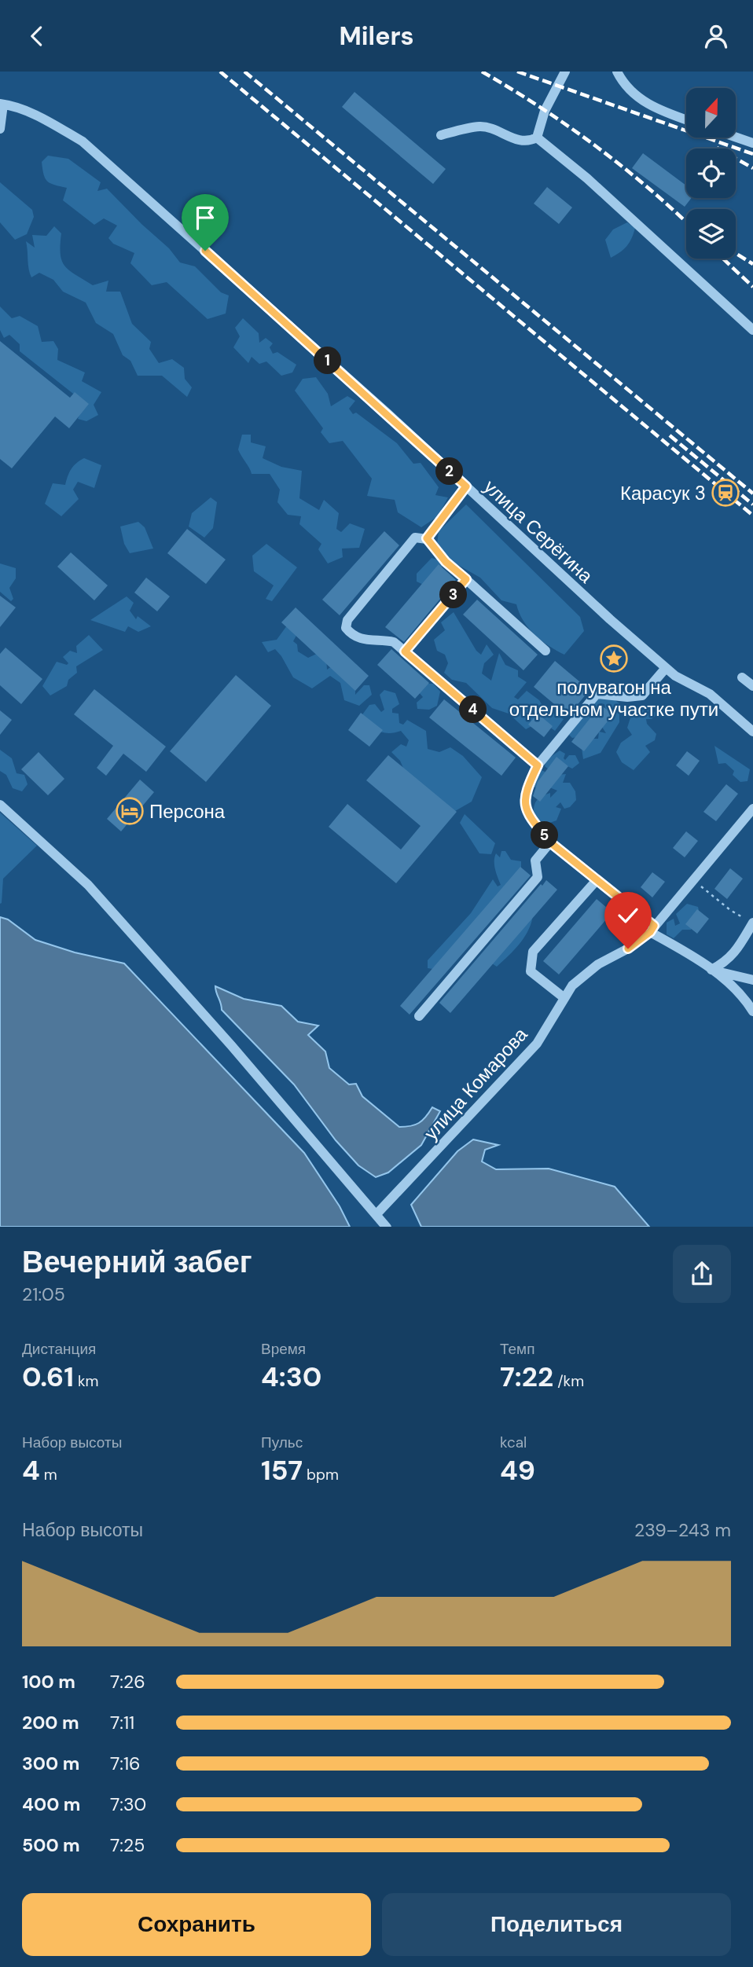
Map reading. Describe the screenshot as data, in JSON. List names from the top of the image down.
{
  "streets": {
    "street": ["улица Серёгина", "улица Комарова"]
  },
  "places": {
    "station": ["Карасук 3"],
    "place": ["полувагон на отдельном участке пути"],
    "hotel": ["Персона"]
  },
  "north": "top",
  "page": {
    "header": "Milers",
    "pins": [
      "1",
      "2",
      "3",
      "4",
      "5"
    ],
    "heading": ["Вечерний забег", "21:05"],
    "stats": [
      ["Дистанция", "0.61 km"],
      ["Время", "4:30"],
      ["Темп", "7:22 /km"],
      ["Набор высоты", "4 m"],
      ["Пульс", "157 bpm"],
      ["kcal", "49"]
    ],
    "chart": ["Набор высоты", "239–243 m"],
    "list": [
      {
        "name": "100 m",
        "note": "7:26"
      },
      {
        "name": "200 m",
        "note": "7:11"
      },
      {
        "name": "300 m",
        "note": "7:16"
      },
      {
        "name": "400 m",
        "note": "7:30"
      },
      {
        "name": "500 m",
        "note": "7:25"
      }
    ],
    "buttons": ["Сохранить", "Поделиться"]
  }
}
